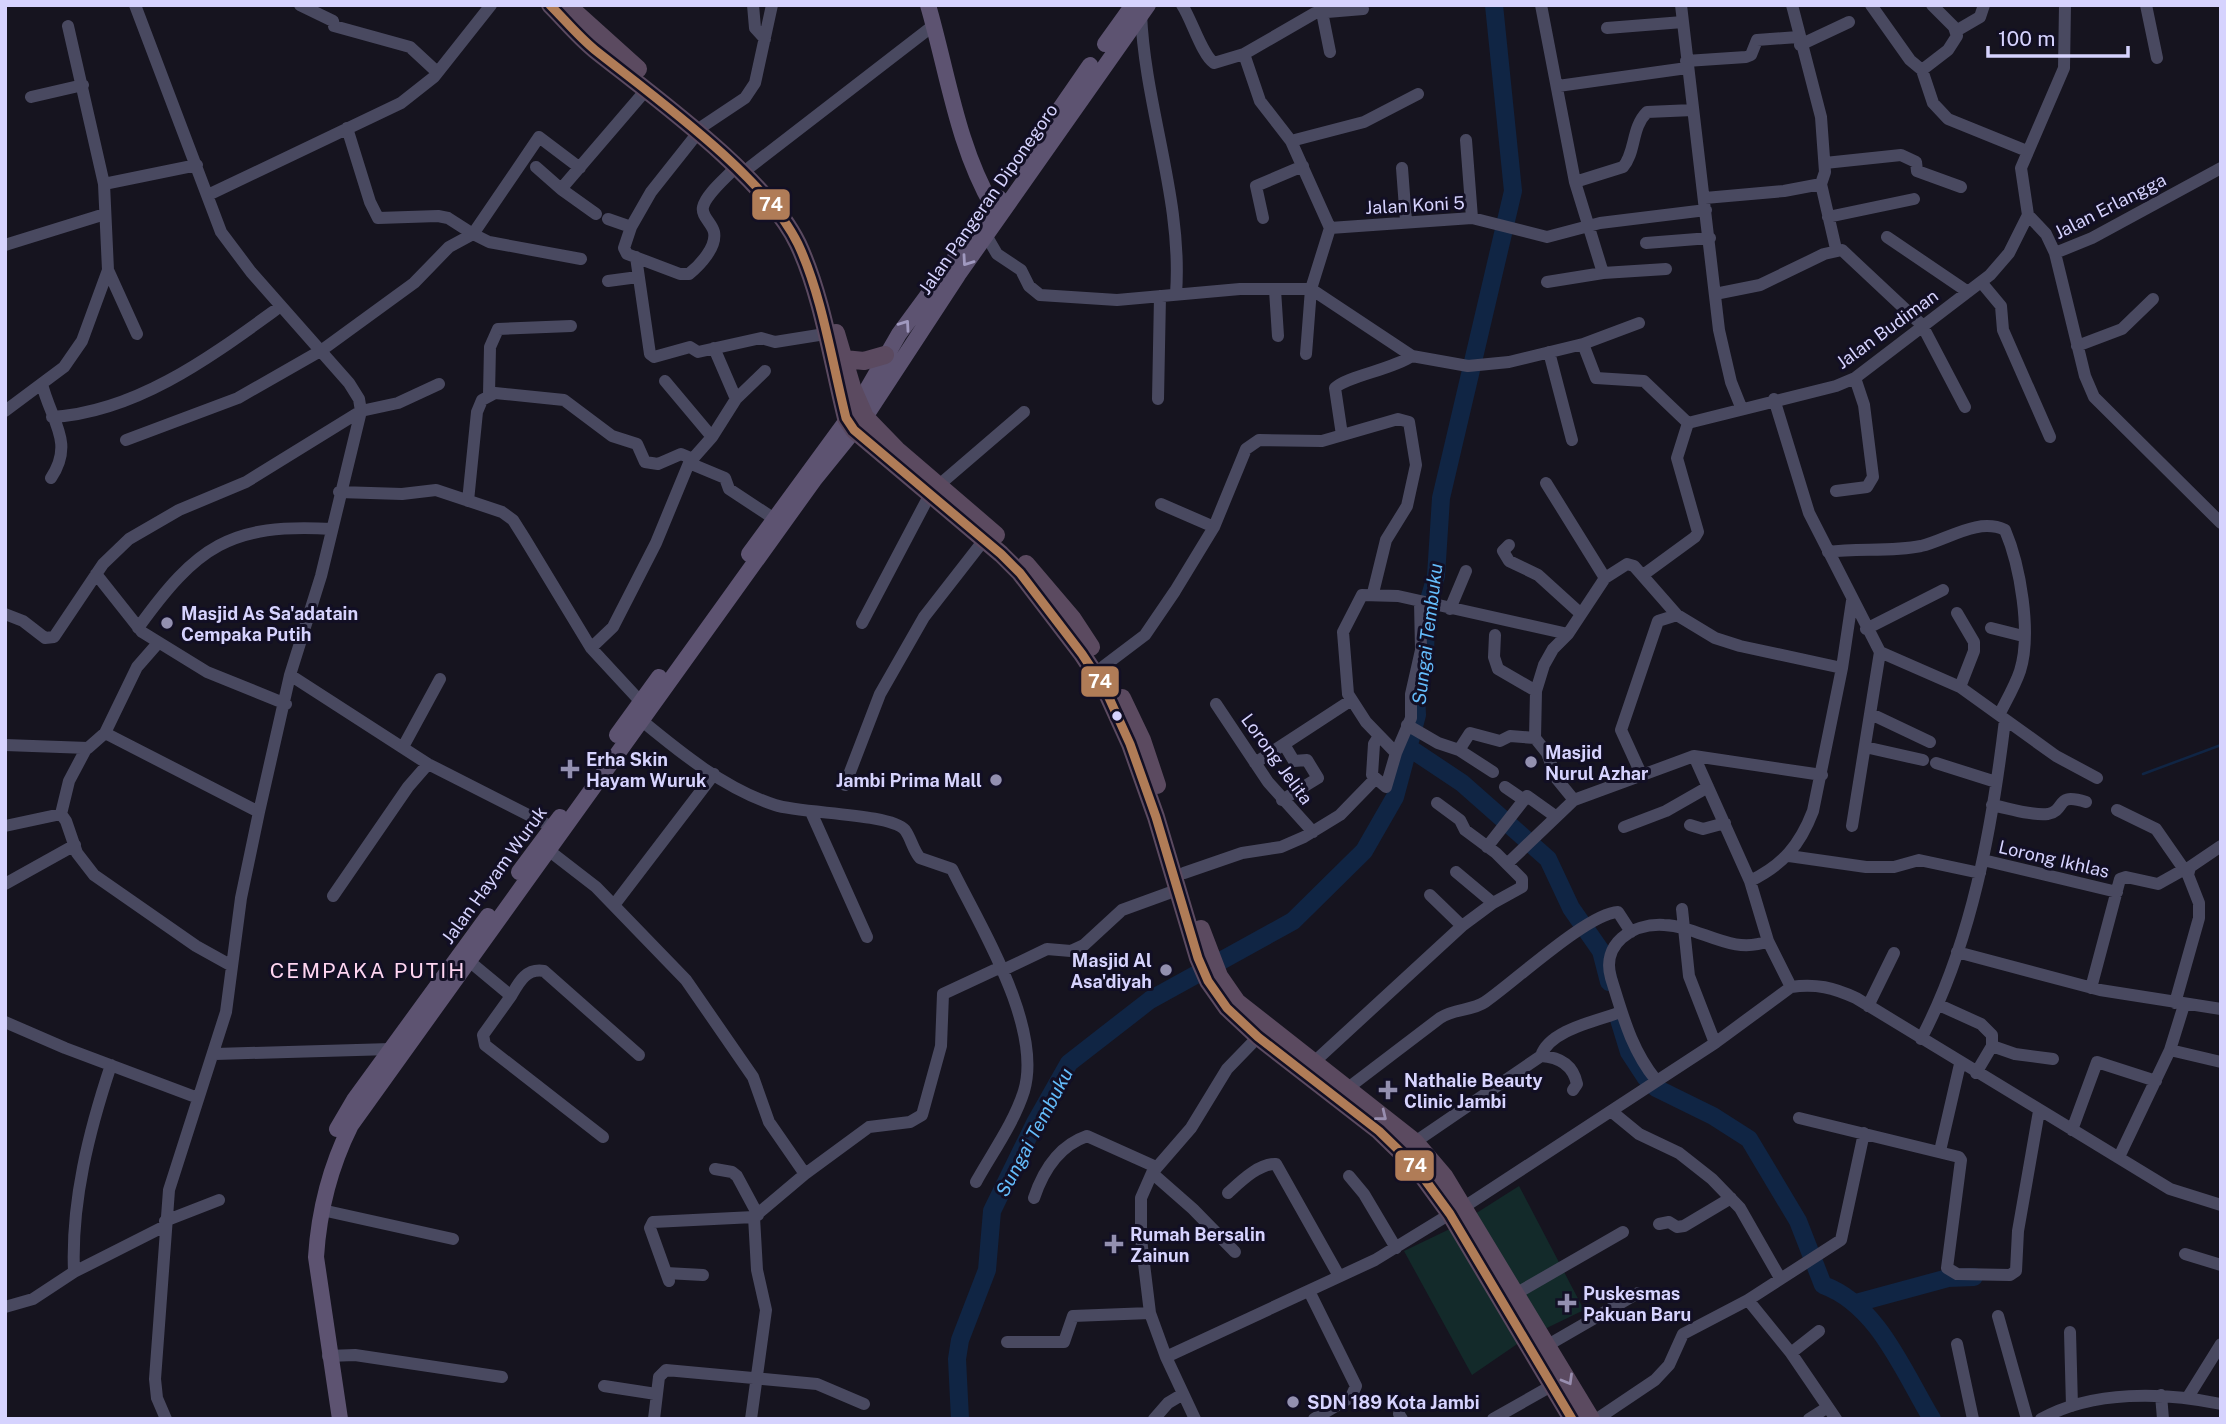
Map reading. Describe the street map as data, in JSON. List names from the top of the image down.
{
  "streets": {
    "main road": ["Jalan Pangeran Diponegoro", "Jalan Hayam Wuruk"],
    "street": [
      "Jalan Koni 5",
      "Jalan Erlangga",
      "Jalan Budiman",
      "Lorong Jelita",
      "Lorong Ikhlas"
    ]
  },
  "crossings": [
    ["Jalan Pangeran Diponegoro", "Jalan Hayam Wuruk"],
    ["Jalan Erlangga", "Jalan Budiman"]
  ],
  "districts": ["CEMPAKA PUTIH"],
  "water": ["Sungai Tembuku"],
  "places": {
    "other": [
      "Masjid As Sa'adatain Cempaka Putih",
      "Masjid Nurul Azhar",
      "Jambi Prima Mall",
      "Masjid Al Asa'diyah",
      "SDN 189 Kota Jambi"
    ],
    "health": [
      "Erha Skin Hayam Wuruk",
      "Nathalie Beauty Clinic Jambi",
      "Rumah Bersalin Zainun",
      "Puskesmas Pakuan Baru"
    ]
  },
  "lines": ["transit line 74"],
  "scale_bar": "100 m"
}
